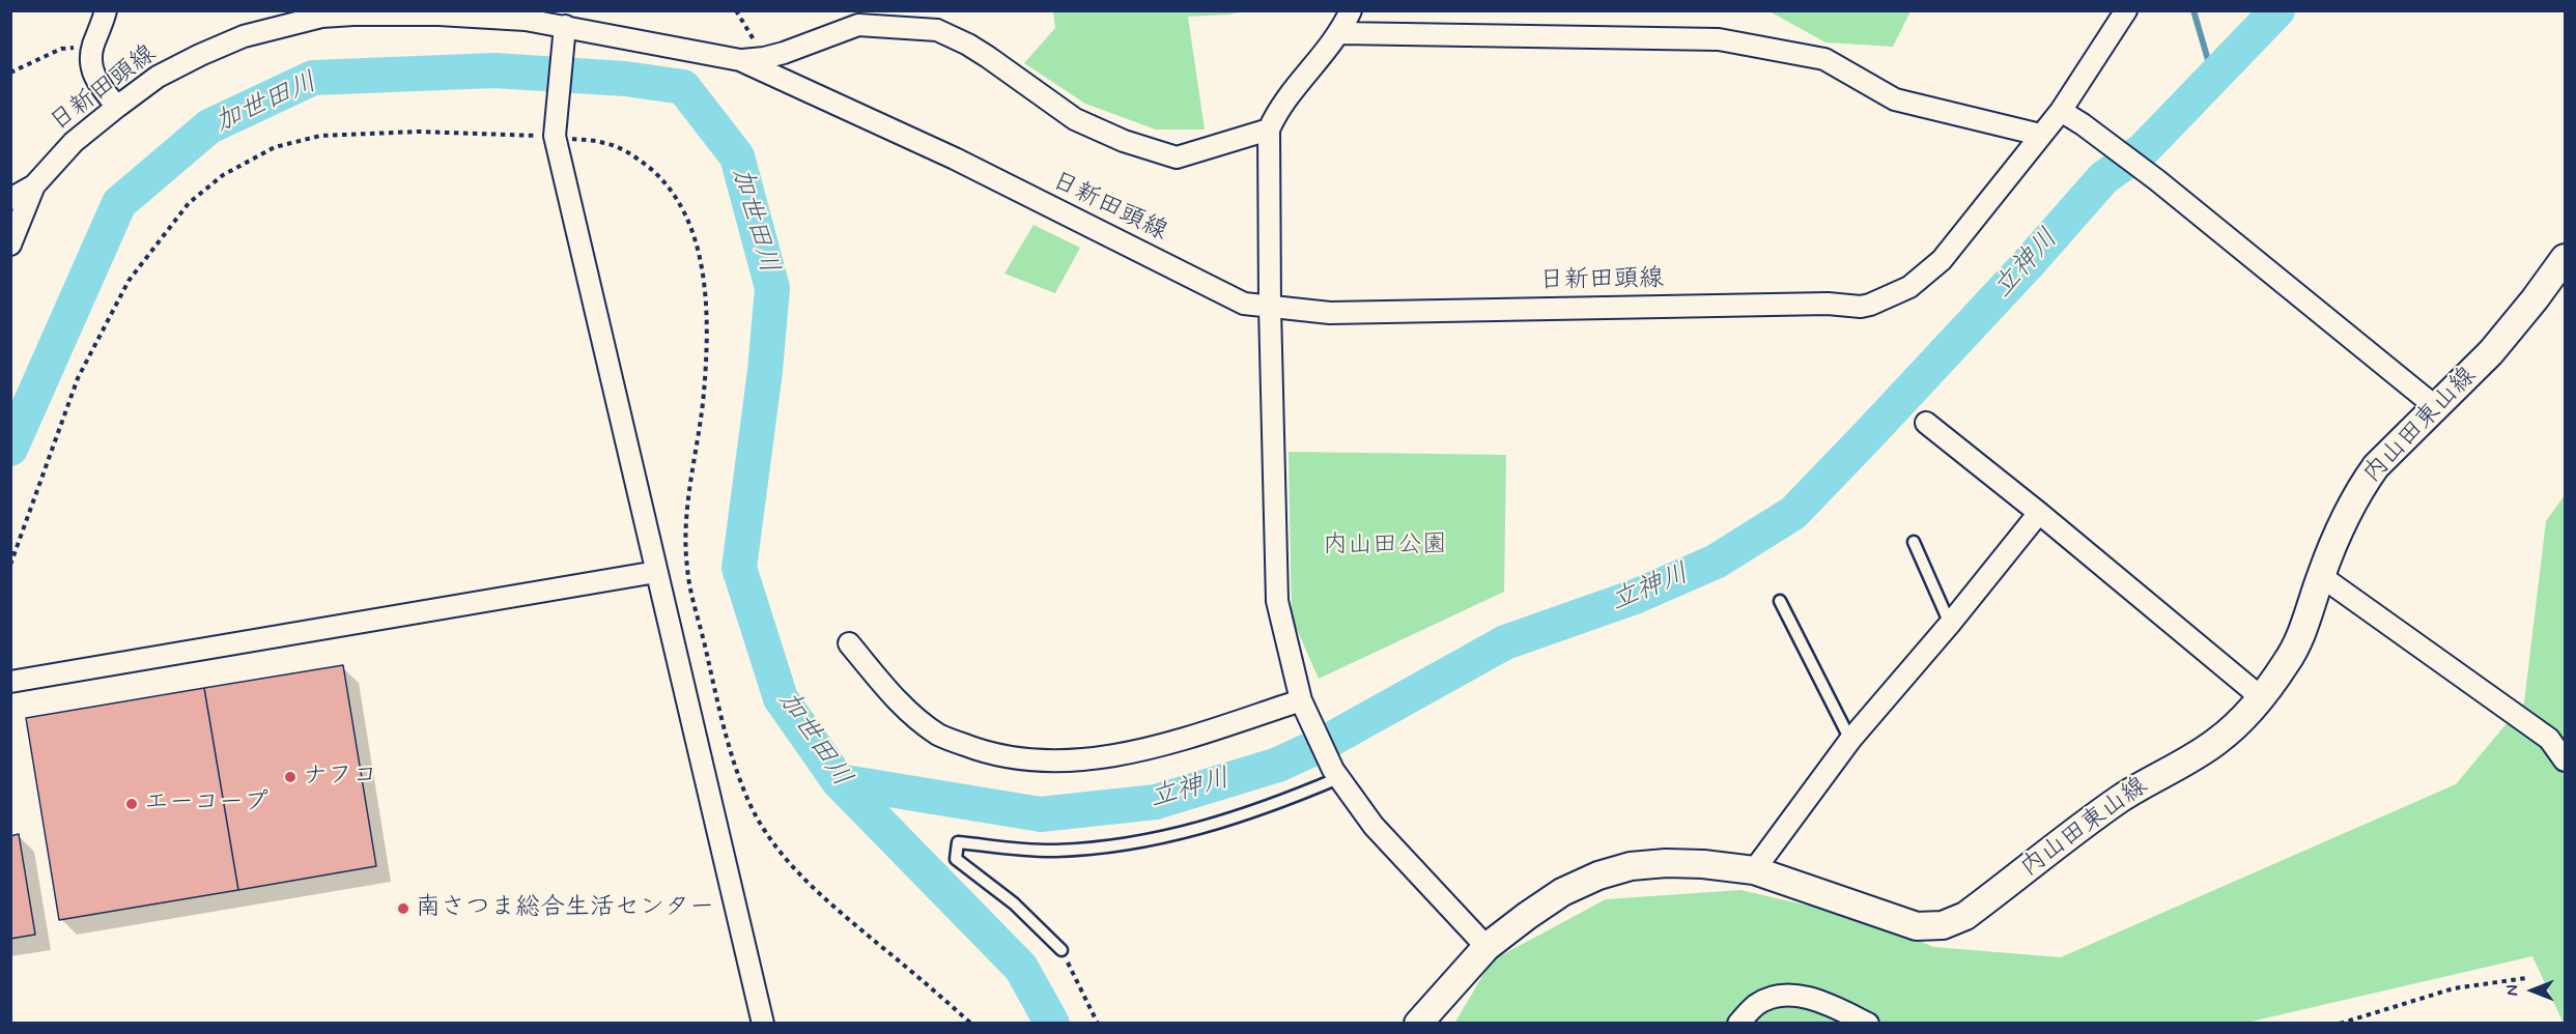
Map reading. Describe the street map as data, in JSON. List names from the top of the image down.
{
  "streets": {
    "street": ["日新田頭線", "内山田東山線"]
  },
  "water": ["加世田川", "立神川"],
  "parks": ["内山田公園"],
  "places": ["ナフコ", "エーコープ", "南さつま総合生活センター"],
  "north": "left"
}
